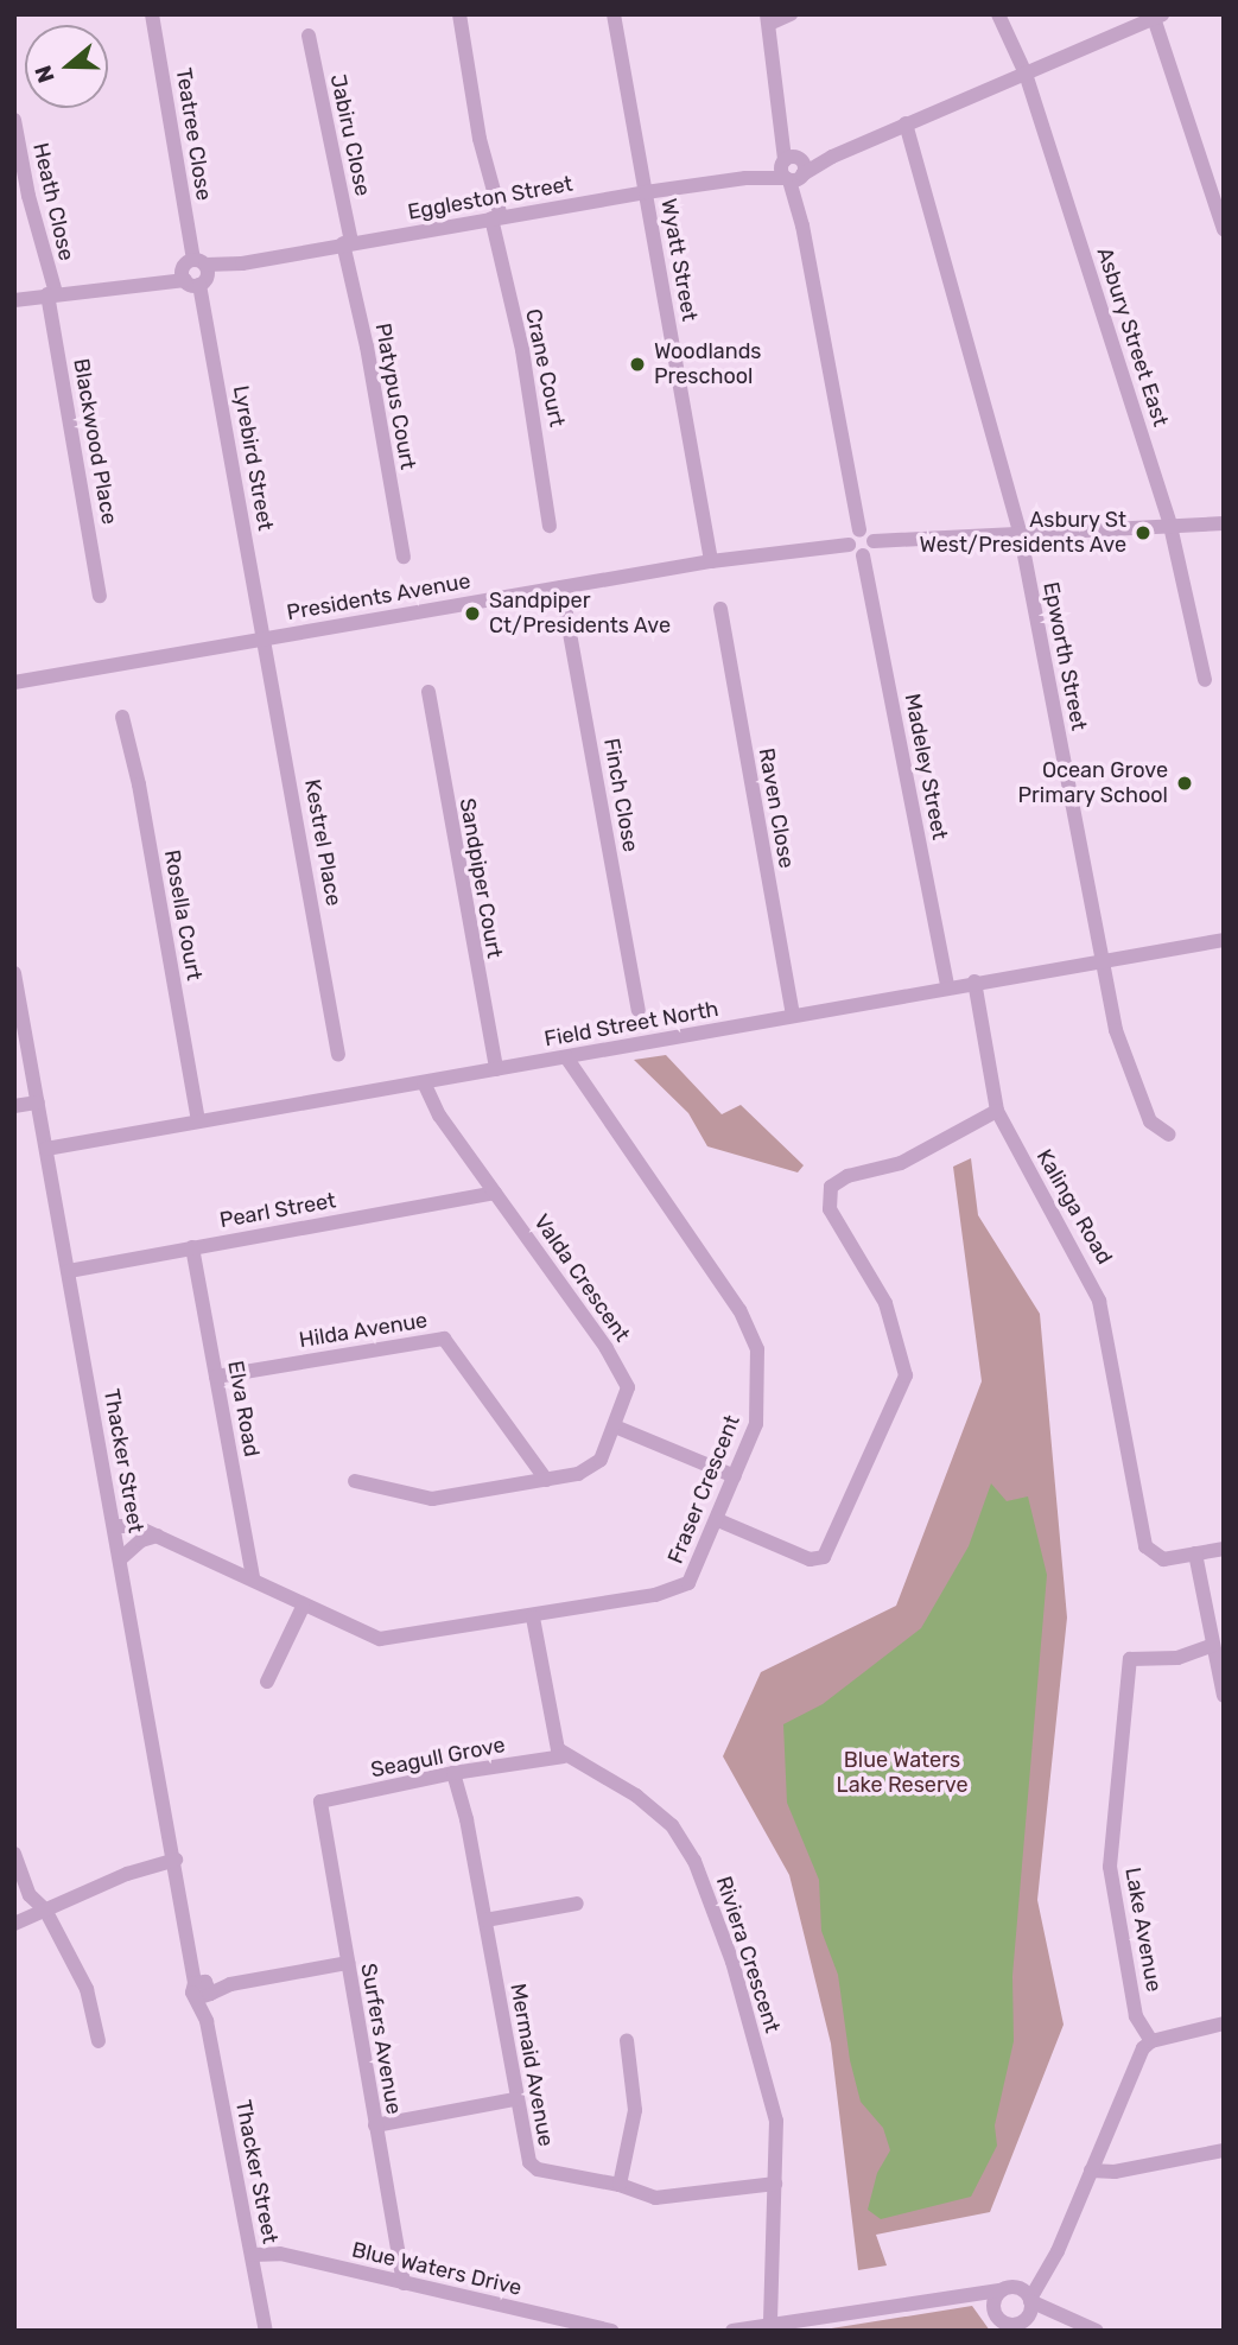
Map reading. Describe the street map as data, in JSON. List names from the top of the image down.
{
  "streets": {
    "street": [
      "Teatree Close",
      "Jabiru Close",
      "Eggleston Street",
      "Heath Close",
      "Wyatt Street",
      "Asbury Street East",
      "Crane Court",
      "Platypus Court",
      "Blackwood Place",
      "Lyrebird Street",
      "Presidents Avenue",
      "Epworth Street",
      "Madeley Street",
      "Finch Close",
      "Raven Close",
      "Kestrel Place",
      "Sandpiper Court",
      "Rosella Court",
      "Field Street North",
      "Kalinga Road",
      "Pearl Street",
      "Valda Crescent",
      "Hilda Avenue",
      "Elva Road",
      "Thacker Street",
      "Fraser Crescent",
      "Seagull Grove",
      "Lake Avenue",
      "Riviera Crescent",
      "Surfers Avenue",
      "Mermaid Avenue",
      "Blue Waters Drive"
    ]
  },
  "crossings": [
    ["Teatree Close", "Eggleston Street"],
    ["Teatree Close", "Lyrebird Street"],
    ["Jabiru Close", "Eggleston Street"],
    ["Jabiru Close", "Platypus Court"],
    ["Eggleston Street", "Heath Close"],
    ["Eggleston Street", "Wyatt Street"],
    ["Eggleston Street", "Asbury Street East"],
    ["Eggleston Street", "Crane Court"],
    ["Eggleston Street", "Platypus Court"],
    ["Eggleston Street", "Blackwood Place"],
    ["Eggleston Street", "Lyrebird Street"],
    ["Eggleston Street", "Epworth Street"],
    ["Heath Close", "Blackwood Place"],
    ["Wyatt Street", "Presidents Avenue"],
    ["Lyrebird Street", "Presidents Avenue"],
    ["Lyrebird Street", "Kestrel Place"],
    ["Presidents Avenue", "Finch Close"],
    ["Presidents Avenue", "Kestrel Place"],
    ["Epworth Street", "Field Street North"],
    ["Madeley Street", "Field Street North"],
    ["Raven Close", "Field Street North"],
    ["Sandpiper Court", "Field Street North"],
    ["Rosella Court", "Field Street North"],
    ["Field Street North", "Kalinga Road"],
    ["Field Street North", "Valda Crescent"],
    ["Field Street North", "Thacker Street"],
    ["Field Street North", "Fraser Crescent"],
    ["Pearl Street", "Valda Crescent"],
    ["Pearl Street", "Elva Road"],
    ["Pearl Street", "Thacker Street"],
    ["Valda Crescent", "Hilda Avenue"],
    ["Hilda Avenue", "Elva Road"],
    ["Elva Road", "Fraser Crescent"],
    ["Thacker Street", "Fraser Crescent"],
    ["Thacker Street", "Blue Waters Drive"],
    ["Seagull Grove", "Riviera Crescent"],
    ["Seagull Grove", "Surfers Avenue"],
    ["Seagull Grove", "Mermaid Avenue"],
    ["Riviera Crescent", "Mermaid Avenue"],
    ["Surfers Avenue", "Blue Waters Drive"]
  ],
  "parks": ["Blue Waters Lake Reserve"],
  "places": [
    "Woodlands Preschool",
    "Asbury St West/Presidents Ave",
    "Sandpiper Ct/Presidents Ave",
    "Ocean Grove Primary School"
  ],
  "north": "left"
}
